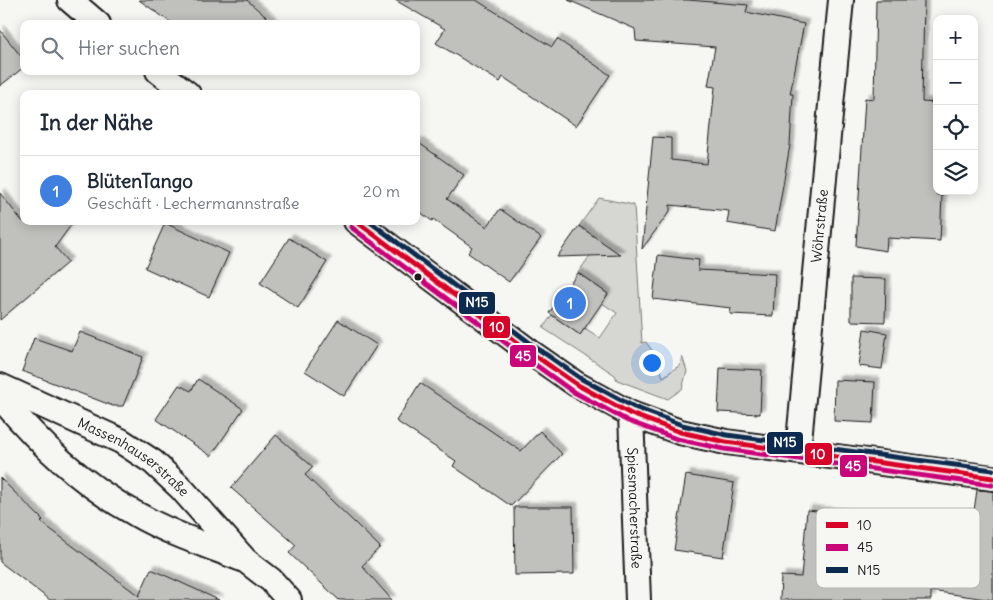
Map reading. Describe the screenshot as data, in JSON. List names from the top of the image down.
{
  "streets": {
    "street": ["Wöhrstraße", "Massenhauserstraße", "Spiesmacherstraße"]
  },
  "lines": ["transit line 10", "transit line N15", "transit line 45"],
  "legend": ["10", "45", "N15"],
  "page": {
    "map_buttons": ["+", "−"],
    "search": "Hier suchen",
    "heading": "In der Nähe",
    "list": [
      {
        "mark": "1",
        "name": "BlütenTango",
        "note": "Geschäft · Lechermannstraße",
        "value": "20 m"
      }
    ],
    "pins": "1"
  }
}
